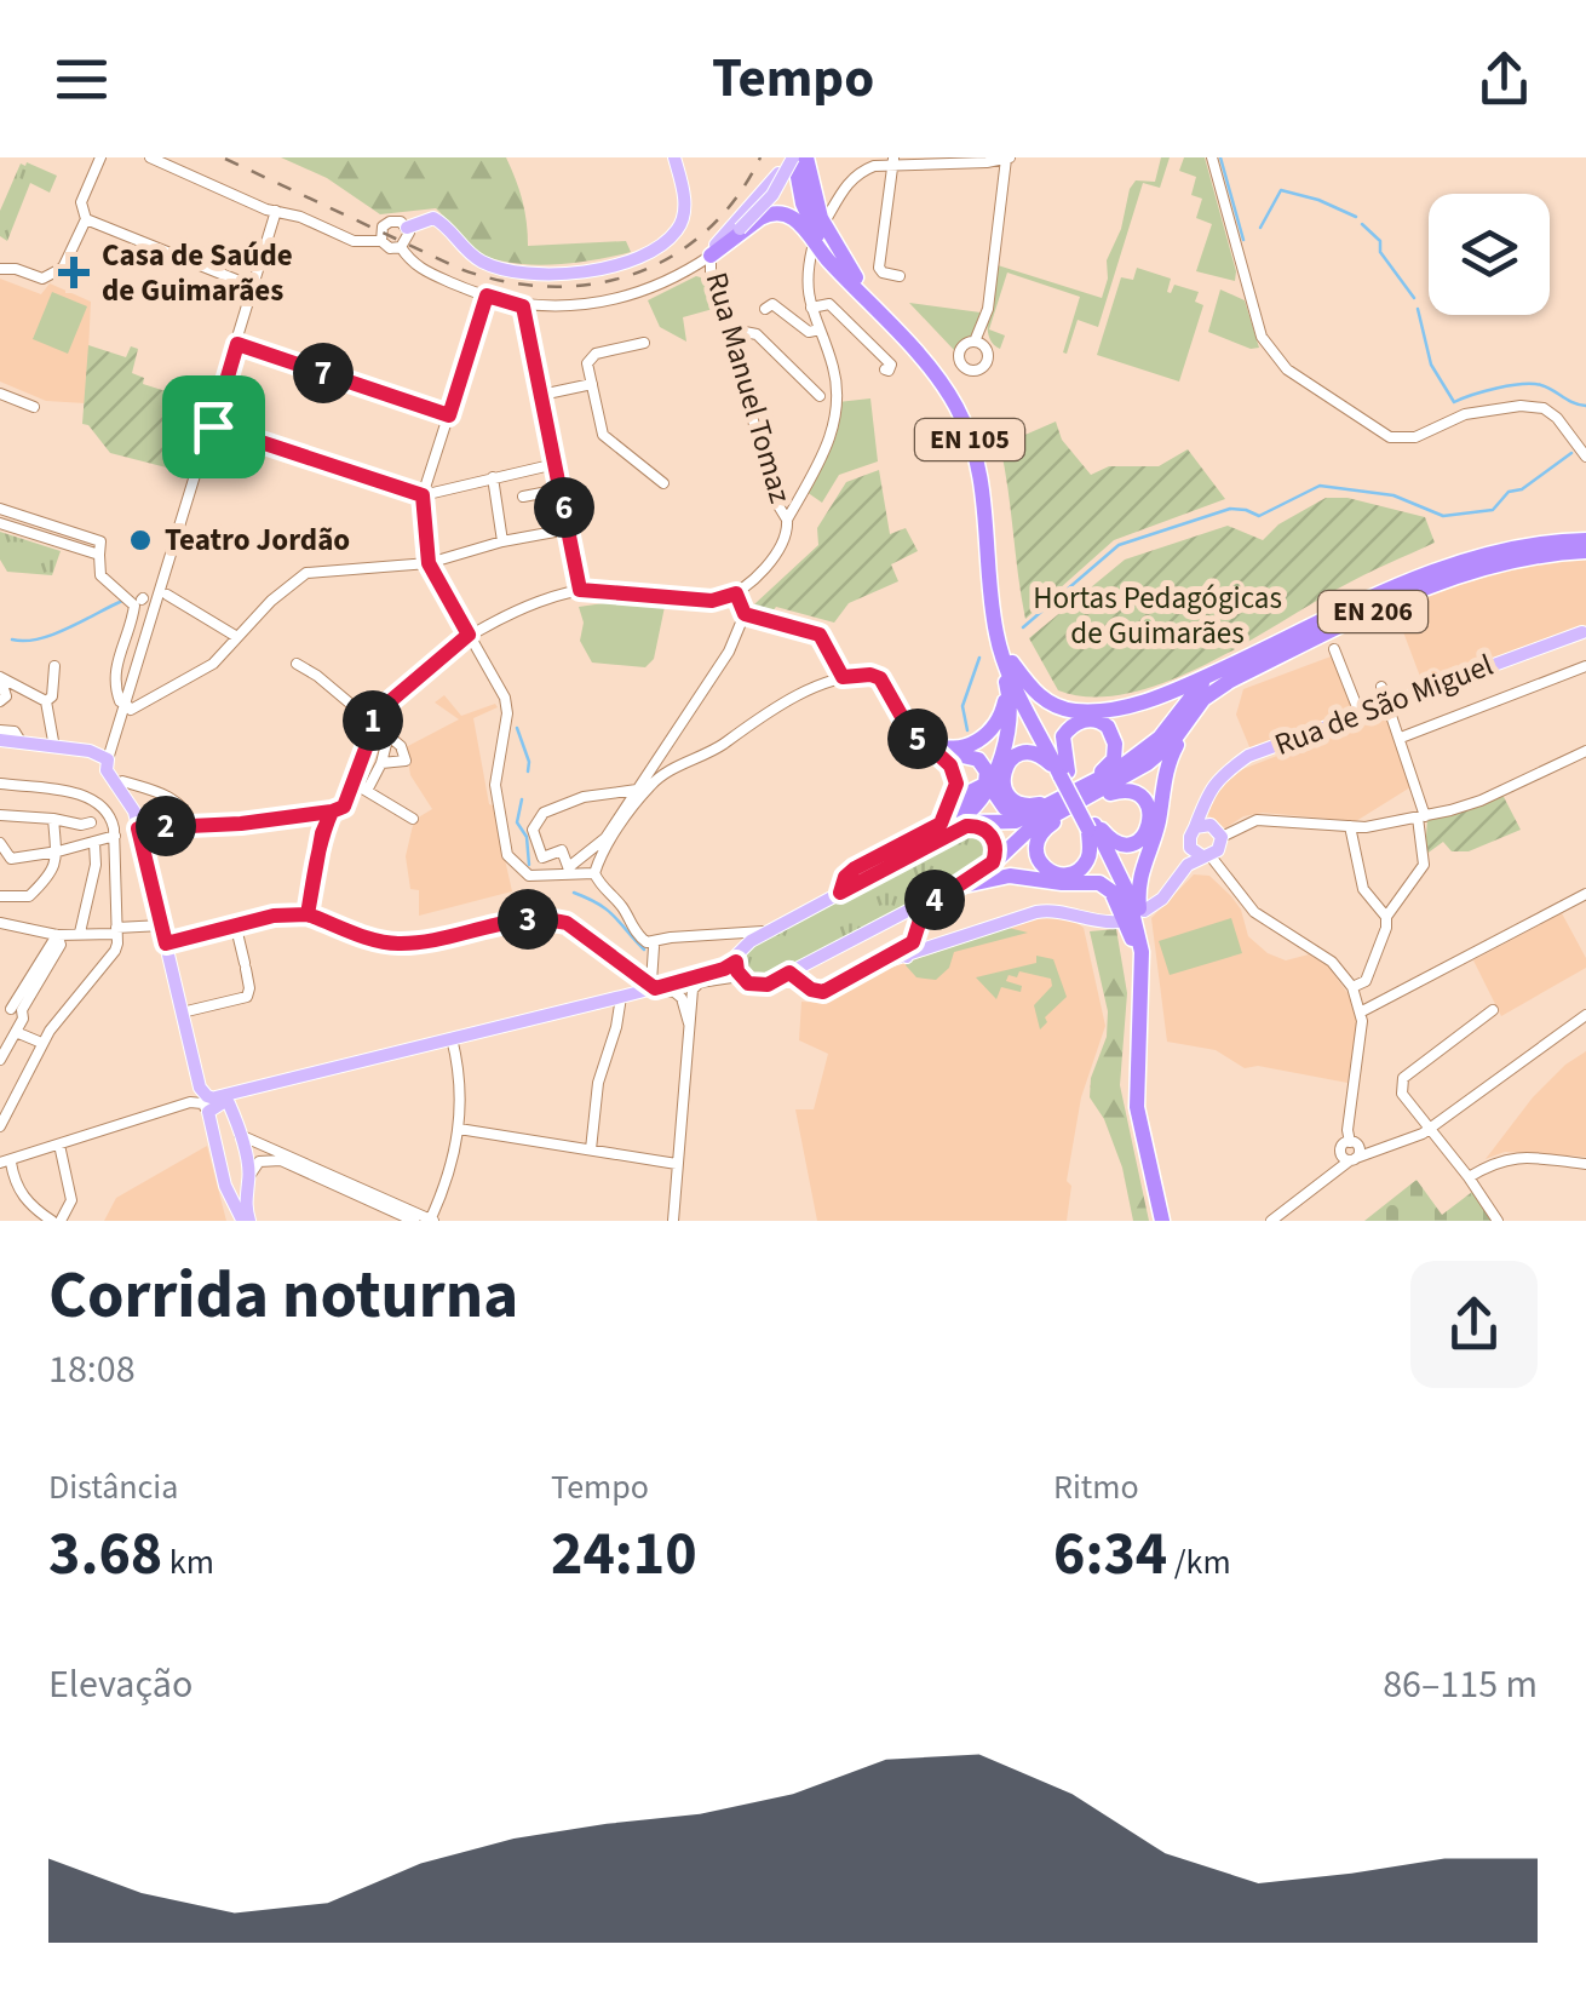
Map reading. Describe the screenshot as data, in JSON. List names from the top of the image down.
{
  "streets": {
    "highway": ["EN 105", "EN 206"],
    "main road": ["Rua de São Miguel"],
    "street": ["Rua Manuel Tomaz"]
  },
  "parks": ["Hortas Pedagógicas de Guimarães"],
  "places": {
    "health": ["Casa de Saúde de Guimarães"],
    "other": ["Teatro Jordão"]
  },
  "page": {
    "header": "Tempo",
    "pins": [
      "7",
      "6",
      "1",
      "5",
      "2",
      "4",
      "3"
    ],
    "heading": ["Corrida noturna", "18:08"],
    "stats": [
      ["Distância", "3.68 km"],
      ["Tempo", "24:10"],
      ["Ritmo", "6:34 /km"]
    ],
    "chart": ["Elevação", "86–115 m"]
  }
}
